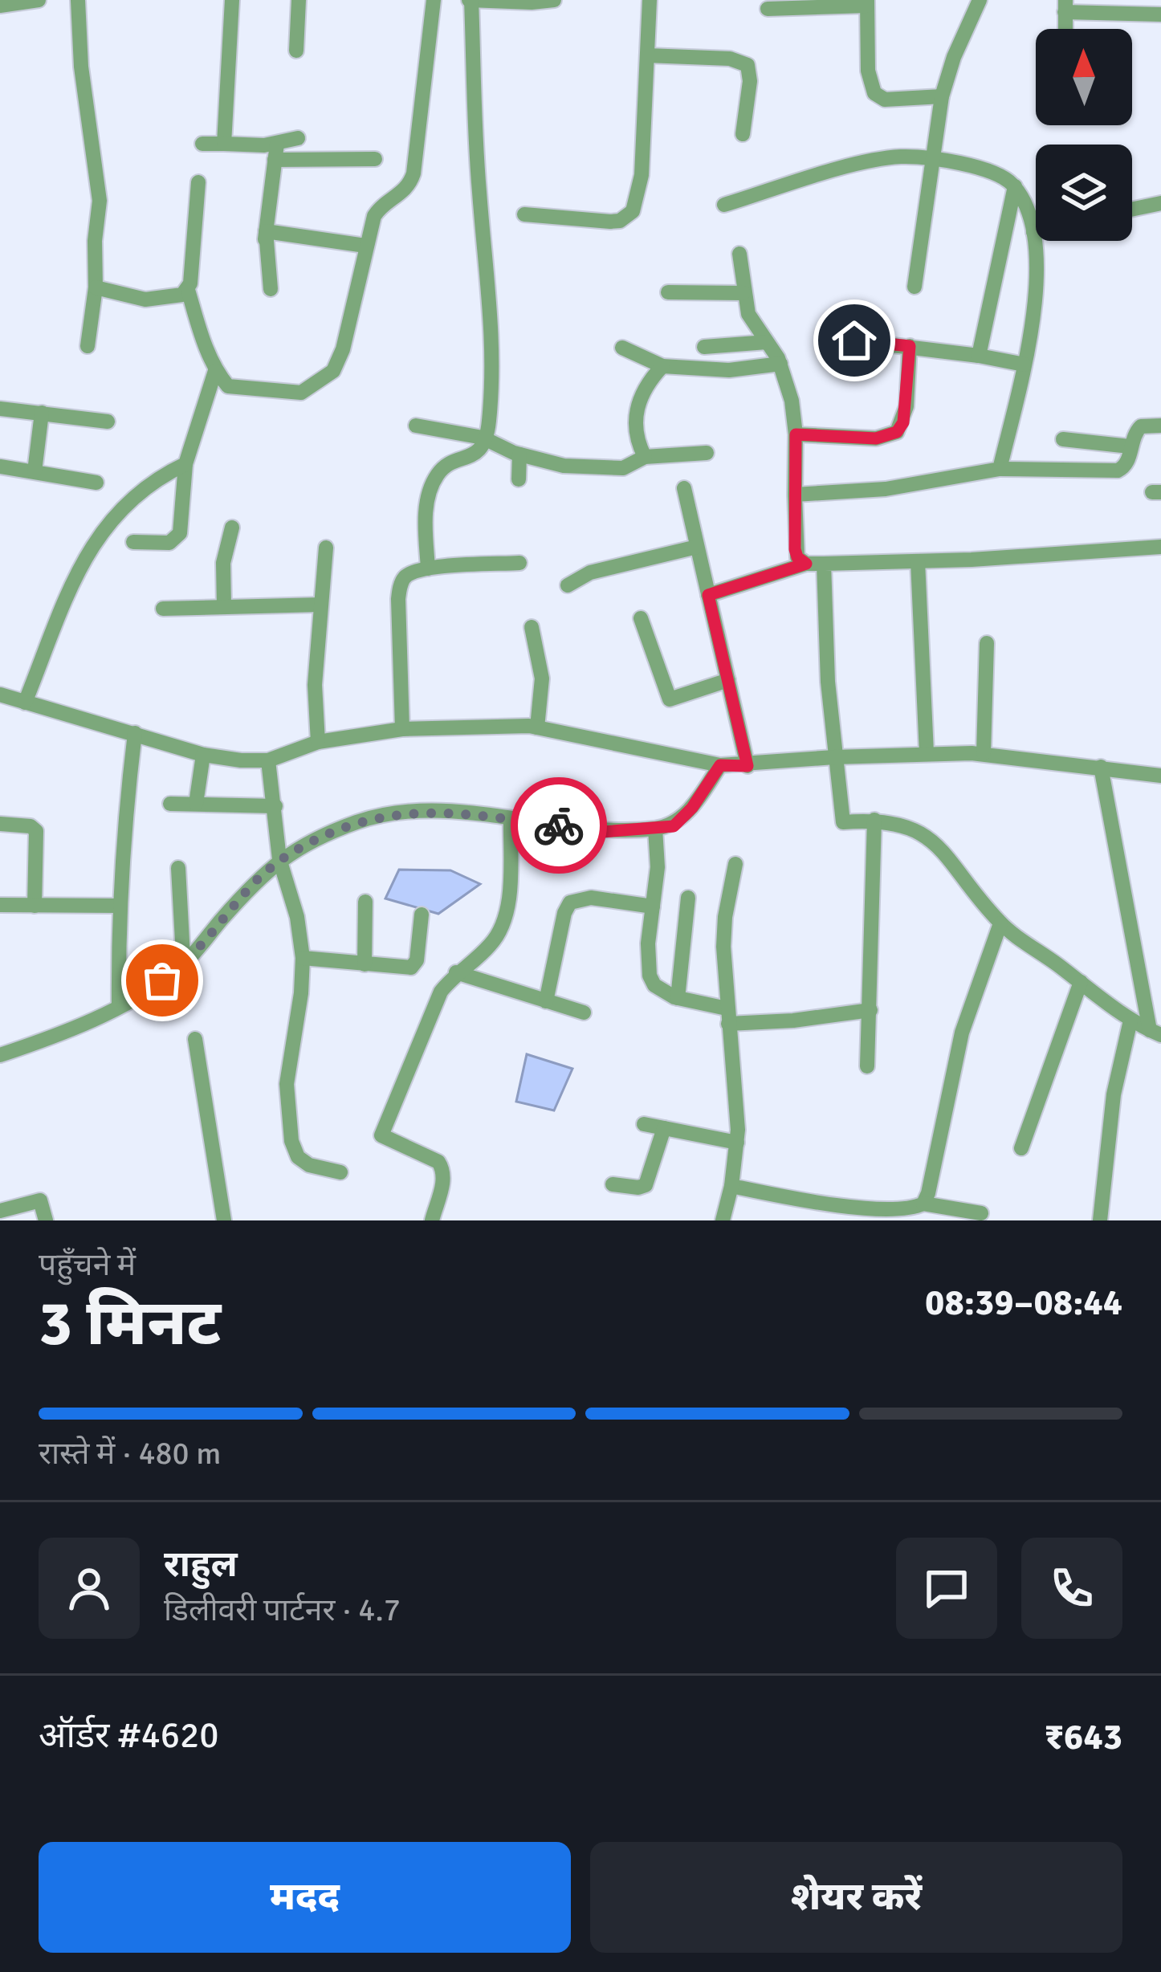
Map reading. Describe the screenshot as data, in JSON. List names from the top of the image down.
{
  "north": "top",
  "page": {
    "heading": ["3 मिनट", "पहुँचने में", "08:39–08:44"],
    "panel": [
      "राहुल",
      "डिलीवरी पार्टनर · 4.7",
      "ऑर्डर #4620",
      "₹643"
    ],
    "bar": "रास्ते में · 480 m",
    "buttons": ["मदद", "शेयर करें"]
  }
}
